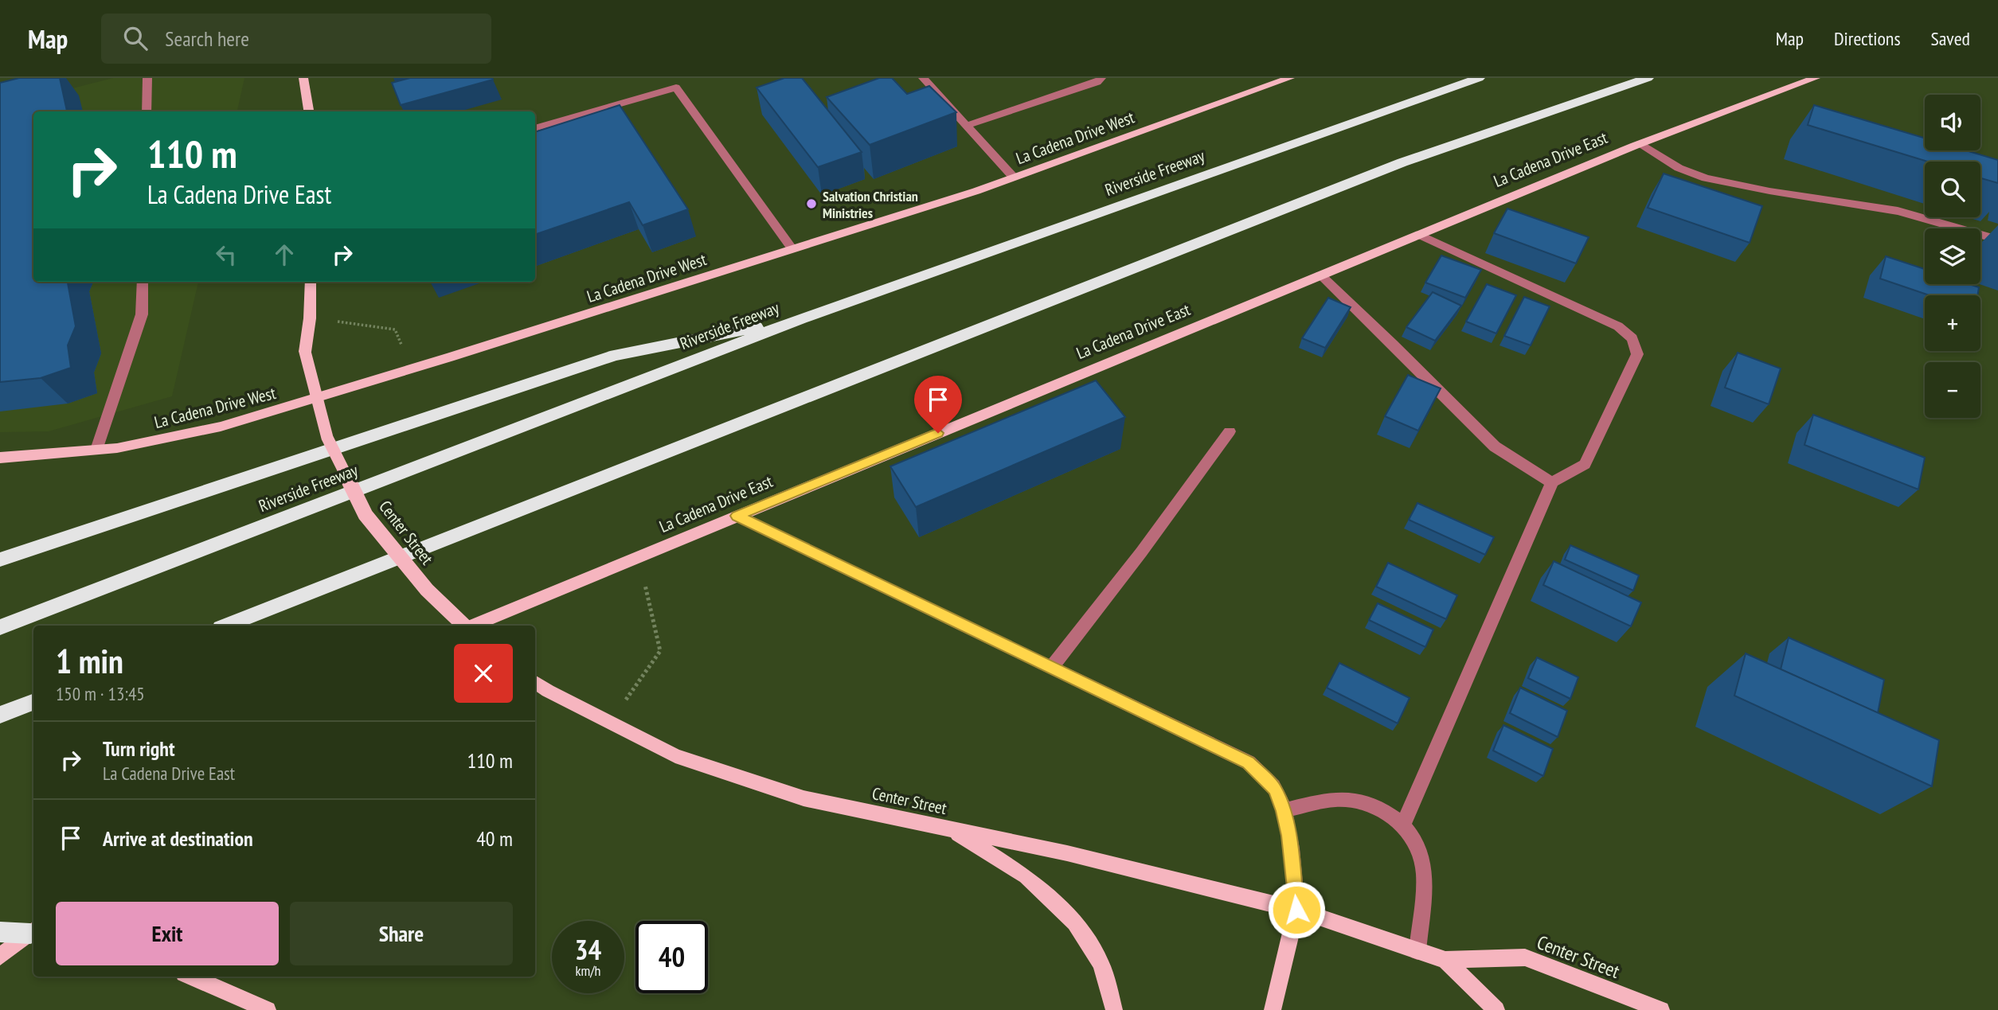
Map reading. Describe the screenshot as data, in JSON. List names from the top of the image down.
{
  "streets": {
    "highway": ["Riverside Freeway"],
    "main road": ["La Cadena Drive West", "La Cadena Drive East", "Center Street"]
  },
  "places": ["Salvation Christian Ministries"],
  "page": {
    "header": "Map",
    "search": "Search here",
    "nav": ["Map", "Directions", "Saved"],
    "map_buttons": ["+", "−"],
    "turn": ["110 m", "La Cadena Drive East"],
    "heading": ["1 min", "150 m · 13:45"],
    "list": [
      {
        "name": "Turn right",
        "note": "La Cadena Drive East",
        "value": "110 m"
      },
      {
        "name": "Arrive at destination",
        "value": "40 m"
      }
    ],
    "buttons": ["Exit", "Share"],
    "speed": "34 km/h",
    "limit": "40"
  }
}
